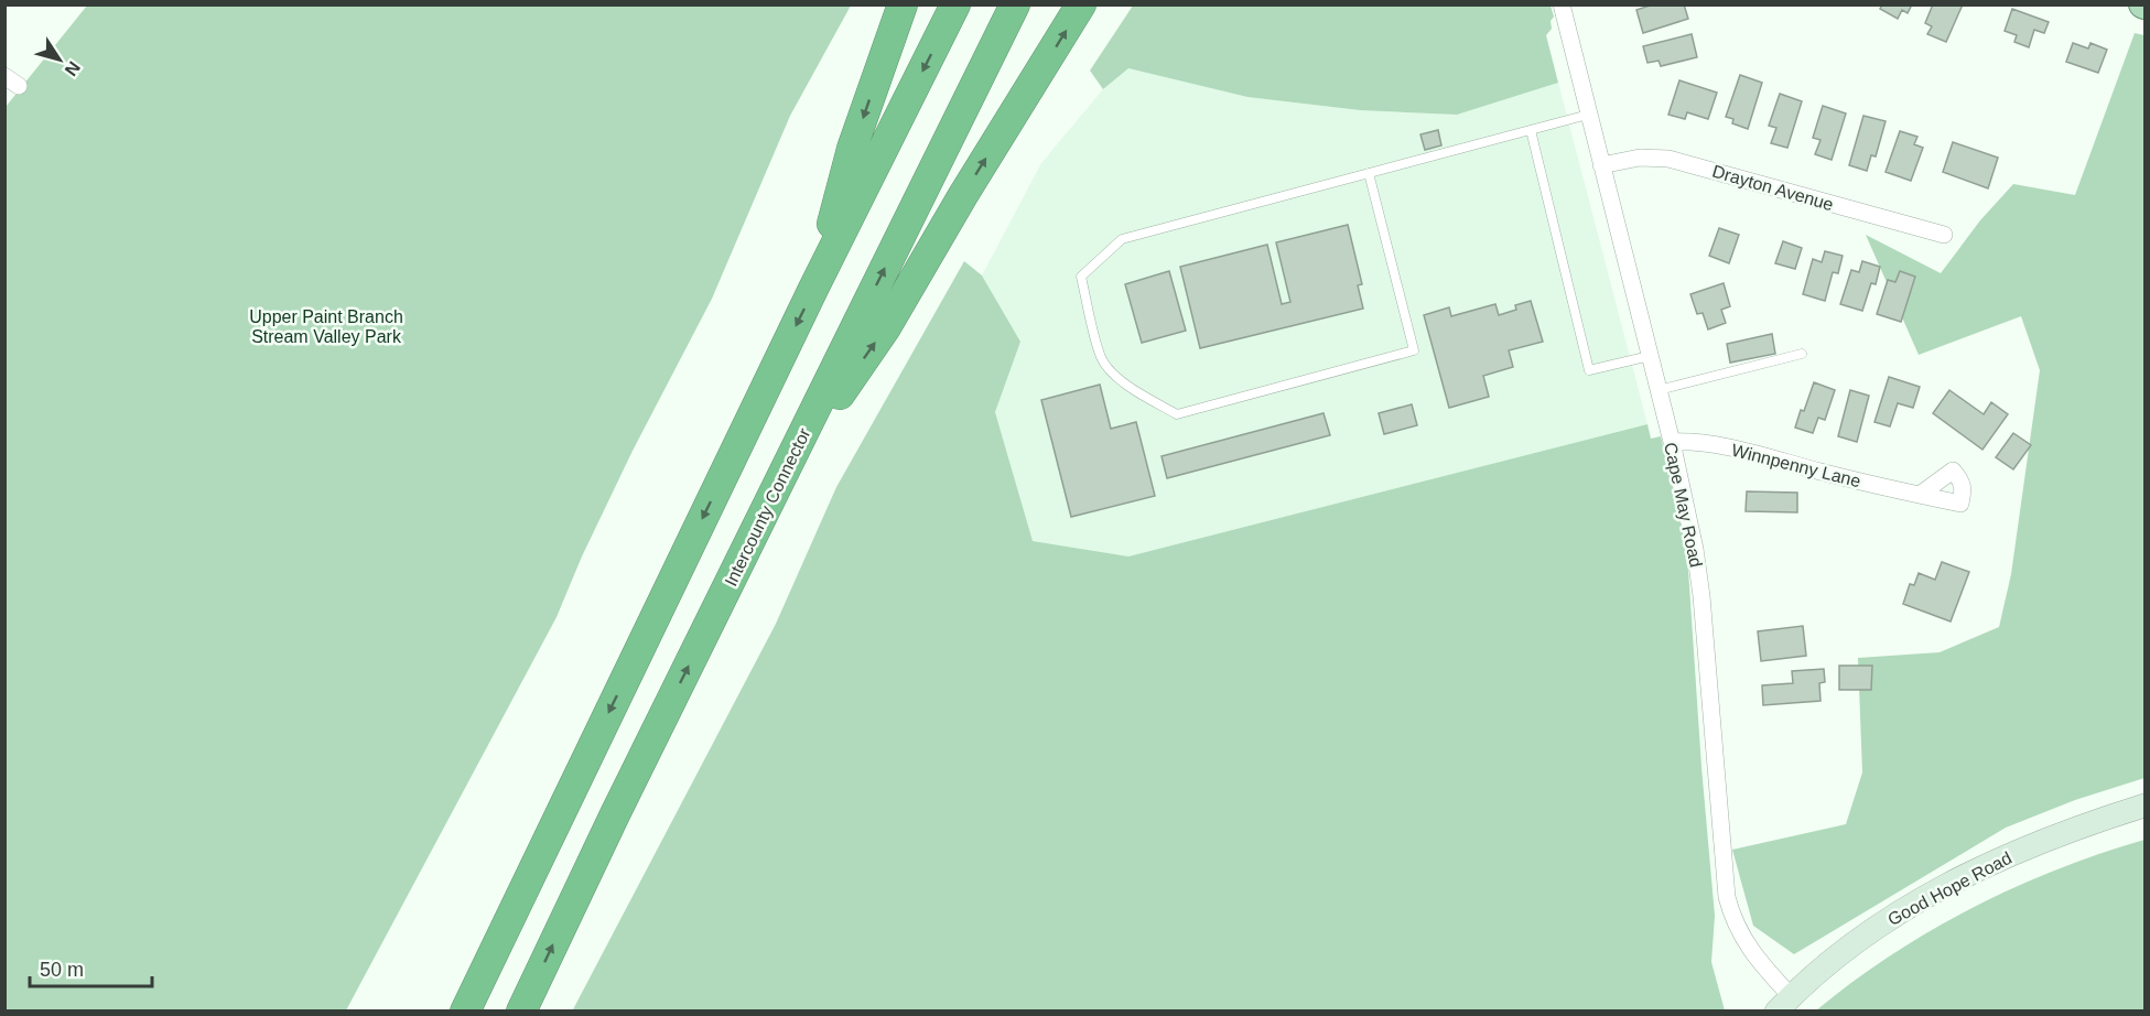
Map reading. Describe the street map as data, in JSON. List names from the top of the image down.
{
  "streets": {
    "highway": ["Intercounty Connector"],
    "street": [
      "Drayton Avenue",
      "Winnpenny Lane",
      "Cape May Road",
      "Good Hope Road"
    ]
  },
  "crossings": [
    ["Drayton Avenue", "Cape May Road"],
    ["Winnpenny Lane", "Cape May Road"],
    ["Cape May Road", "Good Hope Road"]
  ],
  "parks": ["Upper Paint Branch Stream Valley Park"],
  "scale_bar": "50 m",
  "north": "bottom right"
}
